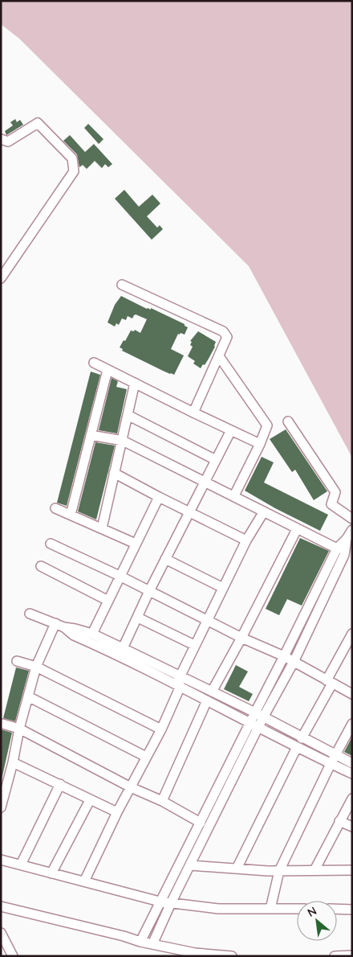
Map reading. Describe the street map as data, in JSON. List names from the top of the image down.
{
  "north": "top left"
}
